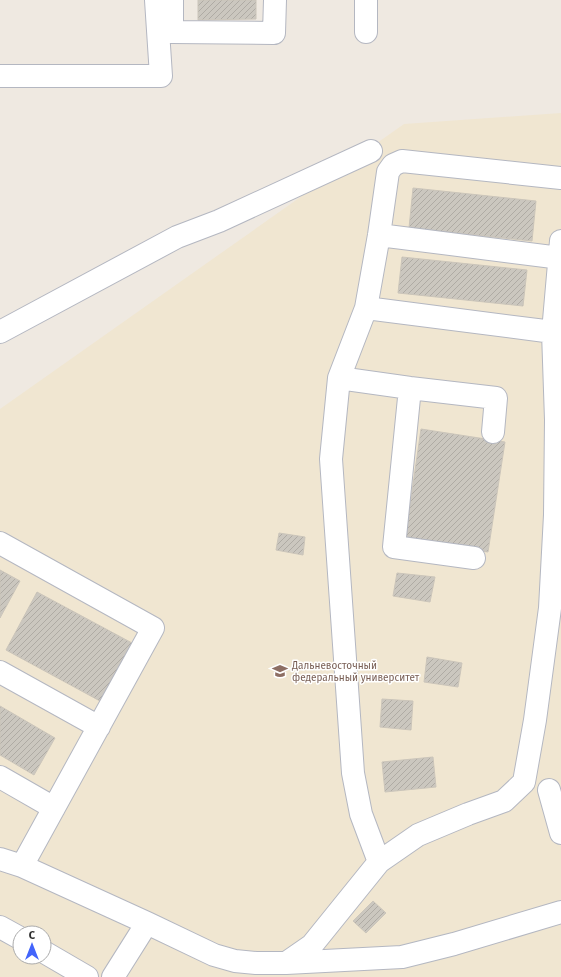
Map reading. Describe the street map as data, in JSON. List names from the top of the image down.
{
  "places": {
    "school or university": ["Дальневосточный федеральный университет"]
  },
  "north": "top"
}
